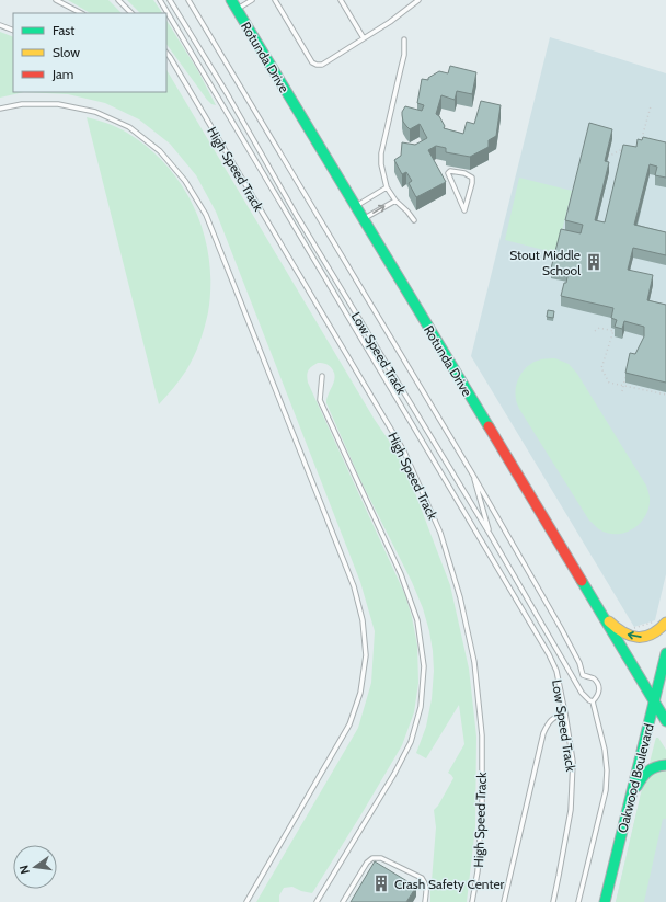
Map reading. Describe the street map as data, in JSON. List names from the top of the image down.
{
  "streets": {
    "main road": ["Rotunda Drive", "Oakwood Boulevard"],
    "lane": ["High Speed Track", "Low Speed Track"]
  },
  "crossings": [
    ["Rotunda Drive", "Oakwood Boulevard"]
  ],
  "places": {
    "building": ["Stout Middle School", "Crash Safety Center"]
  },
  "legend": ["Fast", "Slow", "Jam"],
  "north": "left"
}
